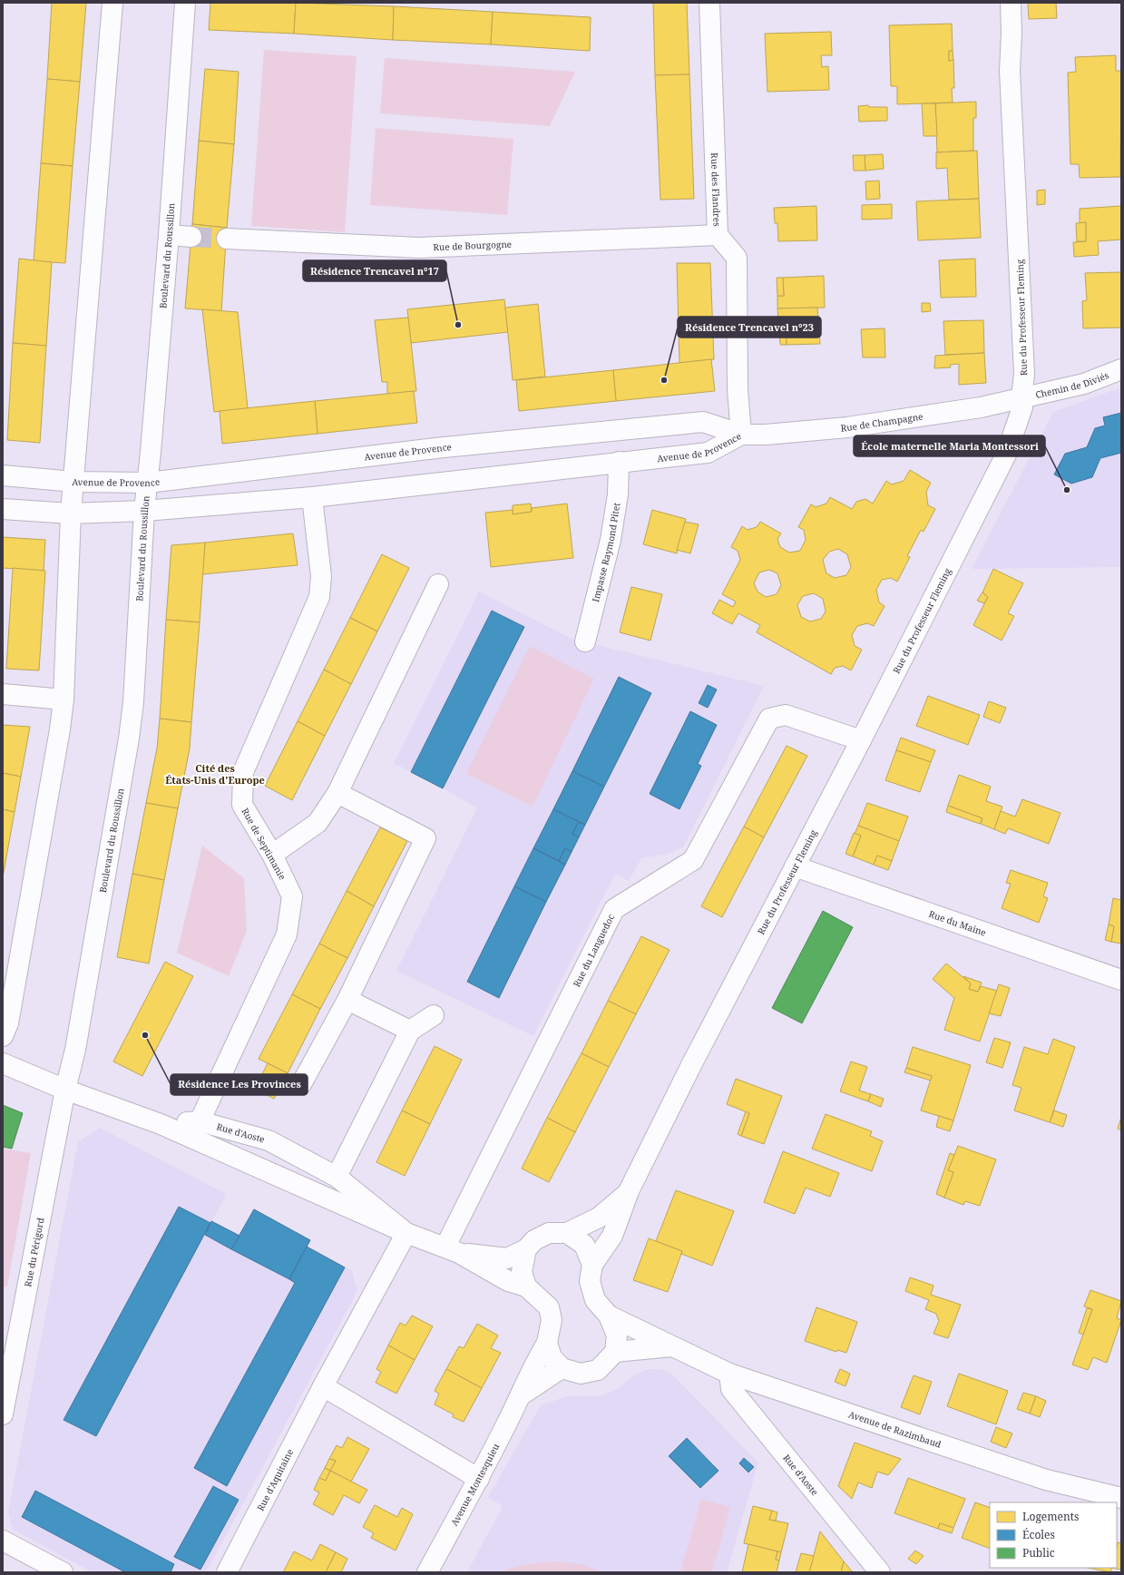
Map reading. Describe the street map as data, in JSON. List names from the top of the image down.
{
  "streets": {
    "street": [
      "Rue des Flandres",
      "Rue de Bourgogne",
      "Boulevard du Roussillon",
      "Rue du Professeur Fleming",
      "Chemin de Diviés",
      "Rue de Champagne",
      "Avenue de Provence",
      "Impasse Raymond Pitet",
      "Rue de Septimanie",
      "Rue du Maine",
      "Rue du Languedoc",
      "Rue d'Aoste",
      "Rue du Périgord",
      "Avenue de Razimbaud",
      "Rue d'Aquitaine",
      "Avenue Montesquieu"
    ]
  },
  "crossings": [
    ["Rue des Flandres", "Rue de Bourgogne"],
    ["Rue des Flandres", "Rue de Champagne"],
    ["Rue des Flandres", "Avenue de Provence"],
    ["Boulevard du Roussillon", "Avenue de Provence"],
    ["Boulevard du Roussillon", "Rue d'Aoste"],
    ["Boulevard du Roussillon", "Rue du Périgord"],
    ["Rue du Professeur Fleming", "Chemin de Diviés"],
    ["Rue du Professeur Fleming", "Rue de Champagne"],
    ["Rue du Professeur Fleming", "Rue du Maine"],
    ["Rue du Professeur Fleming", "Rue du Languedoc"],
    ["Rue du Professeur Fleming", "Rue d'Aoste"],
    ["Chemin de Diviés", "Rue de Champagne"],
    ["Rue de Champagne", "Avenue de Provence"],
    ["Avenue de Provence", "Impasse Raymond Pitet"],
    ["Avenue de Provence", "Rue de Septimanie"],
    ["Rue de Septimanie", "Rue d'Aoste"],
    ["Rue du Languedoc", "Rue d'Aoste"],
    ["Rue d'Aoste", "Rue du Périgord"],
    ["Rue d'Aoste", "Avenue de Razimbaud"],
    ["Rue d'Aoste", "Rue d'Aquitaine"]
  ],
  "districts": ["Cité des États-Unis d'Europe"],
  "places": [
    "Résidence Trencavel n°17",
    "Résidence Trencavel n°23",
    "École maternelle Maria Montessori",
    "Résidence Les Provinces"
  ],
  "legend": ["Logements", "Écoles", "Public"]
}
